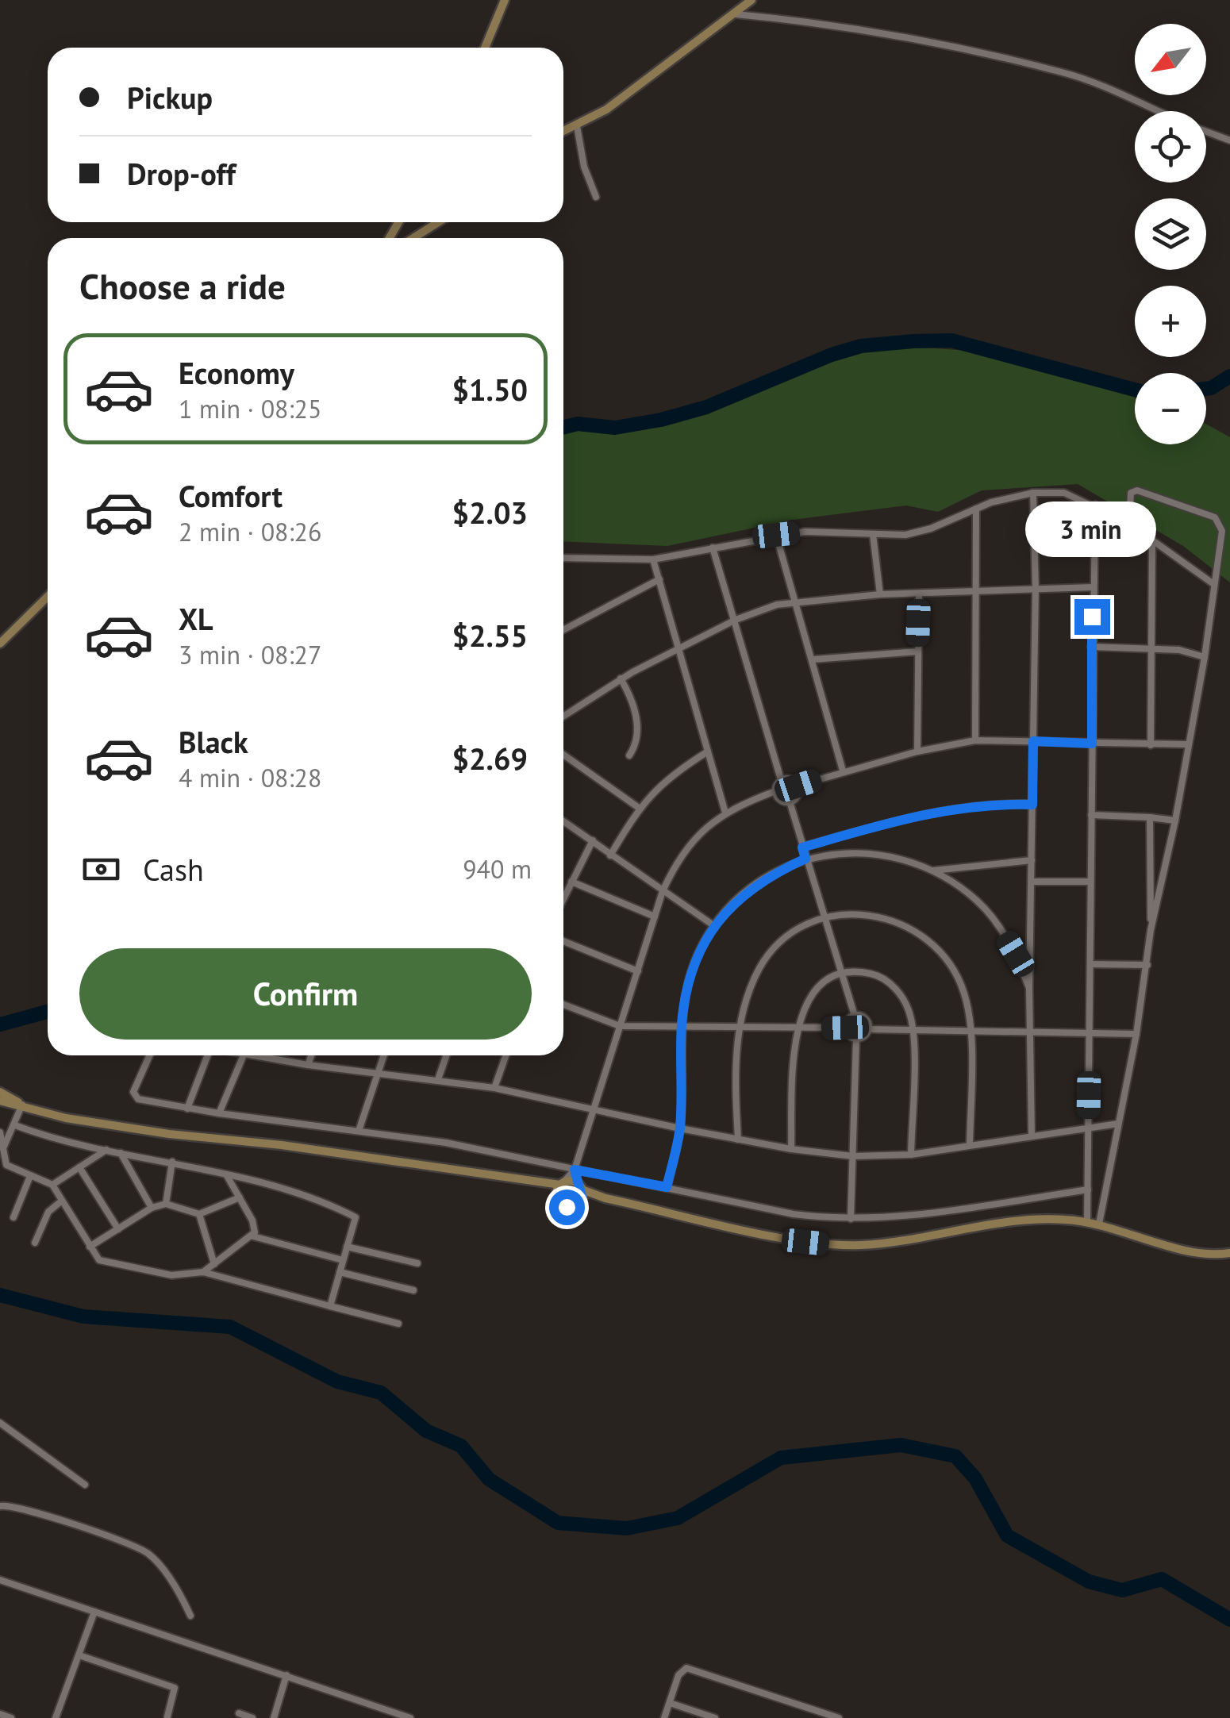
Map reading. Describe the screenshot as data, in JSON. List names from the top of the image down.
{
  "north": "bottom left",
  "page": {
    "map_buttons": ["+", "−"],
    "banner": ["Pickup", "Drop-off"],
    "heading": "Choose a ride",
    "list": [
      {
        "name": "Economy",
        "note": "1 min · 08:25",
        "value": "$1.50"
      },
      {
        "name": "Comfort",
        "note": "2 min · 08:26",
        "value": "$2.03"
      },
      {
        "name": "XL",
        "note": "3 min · 08:27",
        "value": "$2.55"
      },
      {
        "name": "Black",
        "note": "4 min · 08:28",
        "value": "$2.69"
      }
    ],
    "bubble": "3 min",
    "pay": ["Cash", "940 m"],
    "buttons": "Confirm"
  }
}
